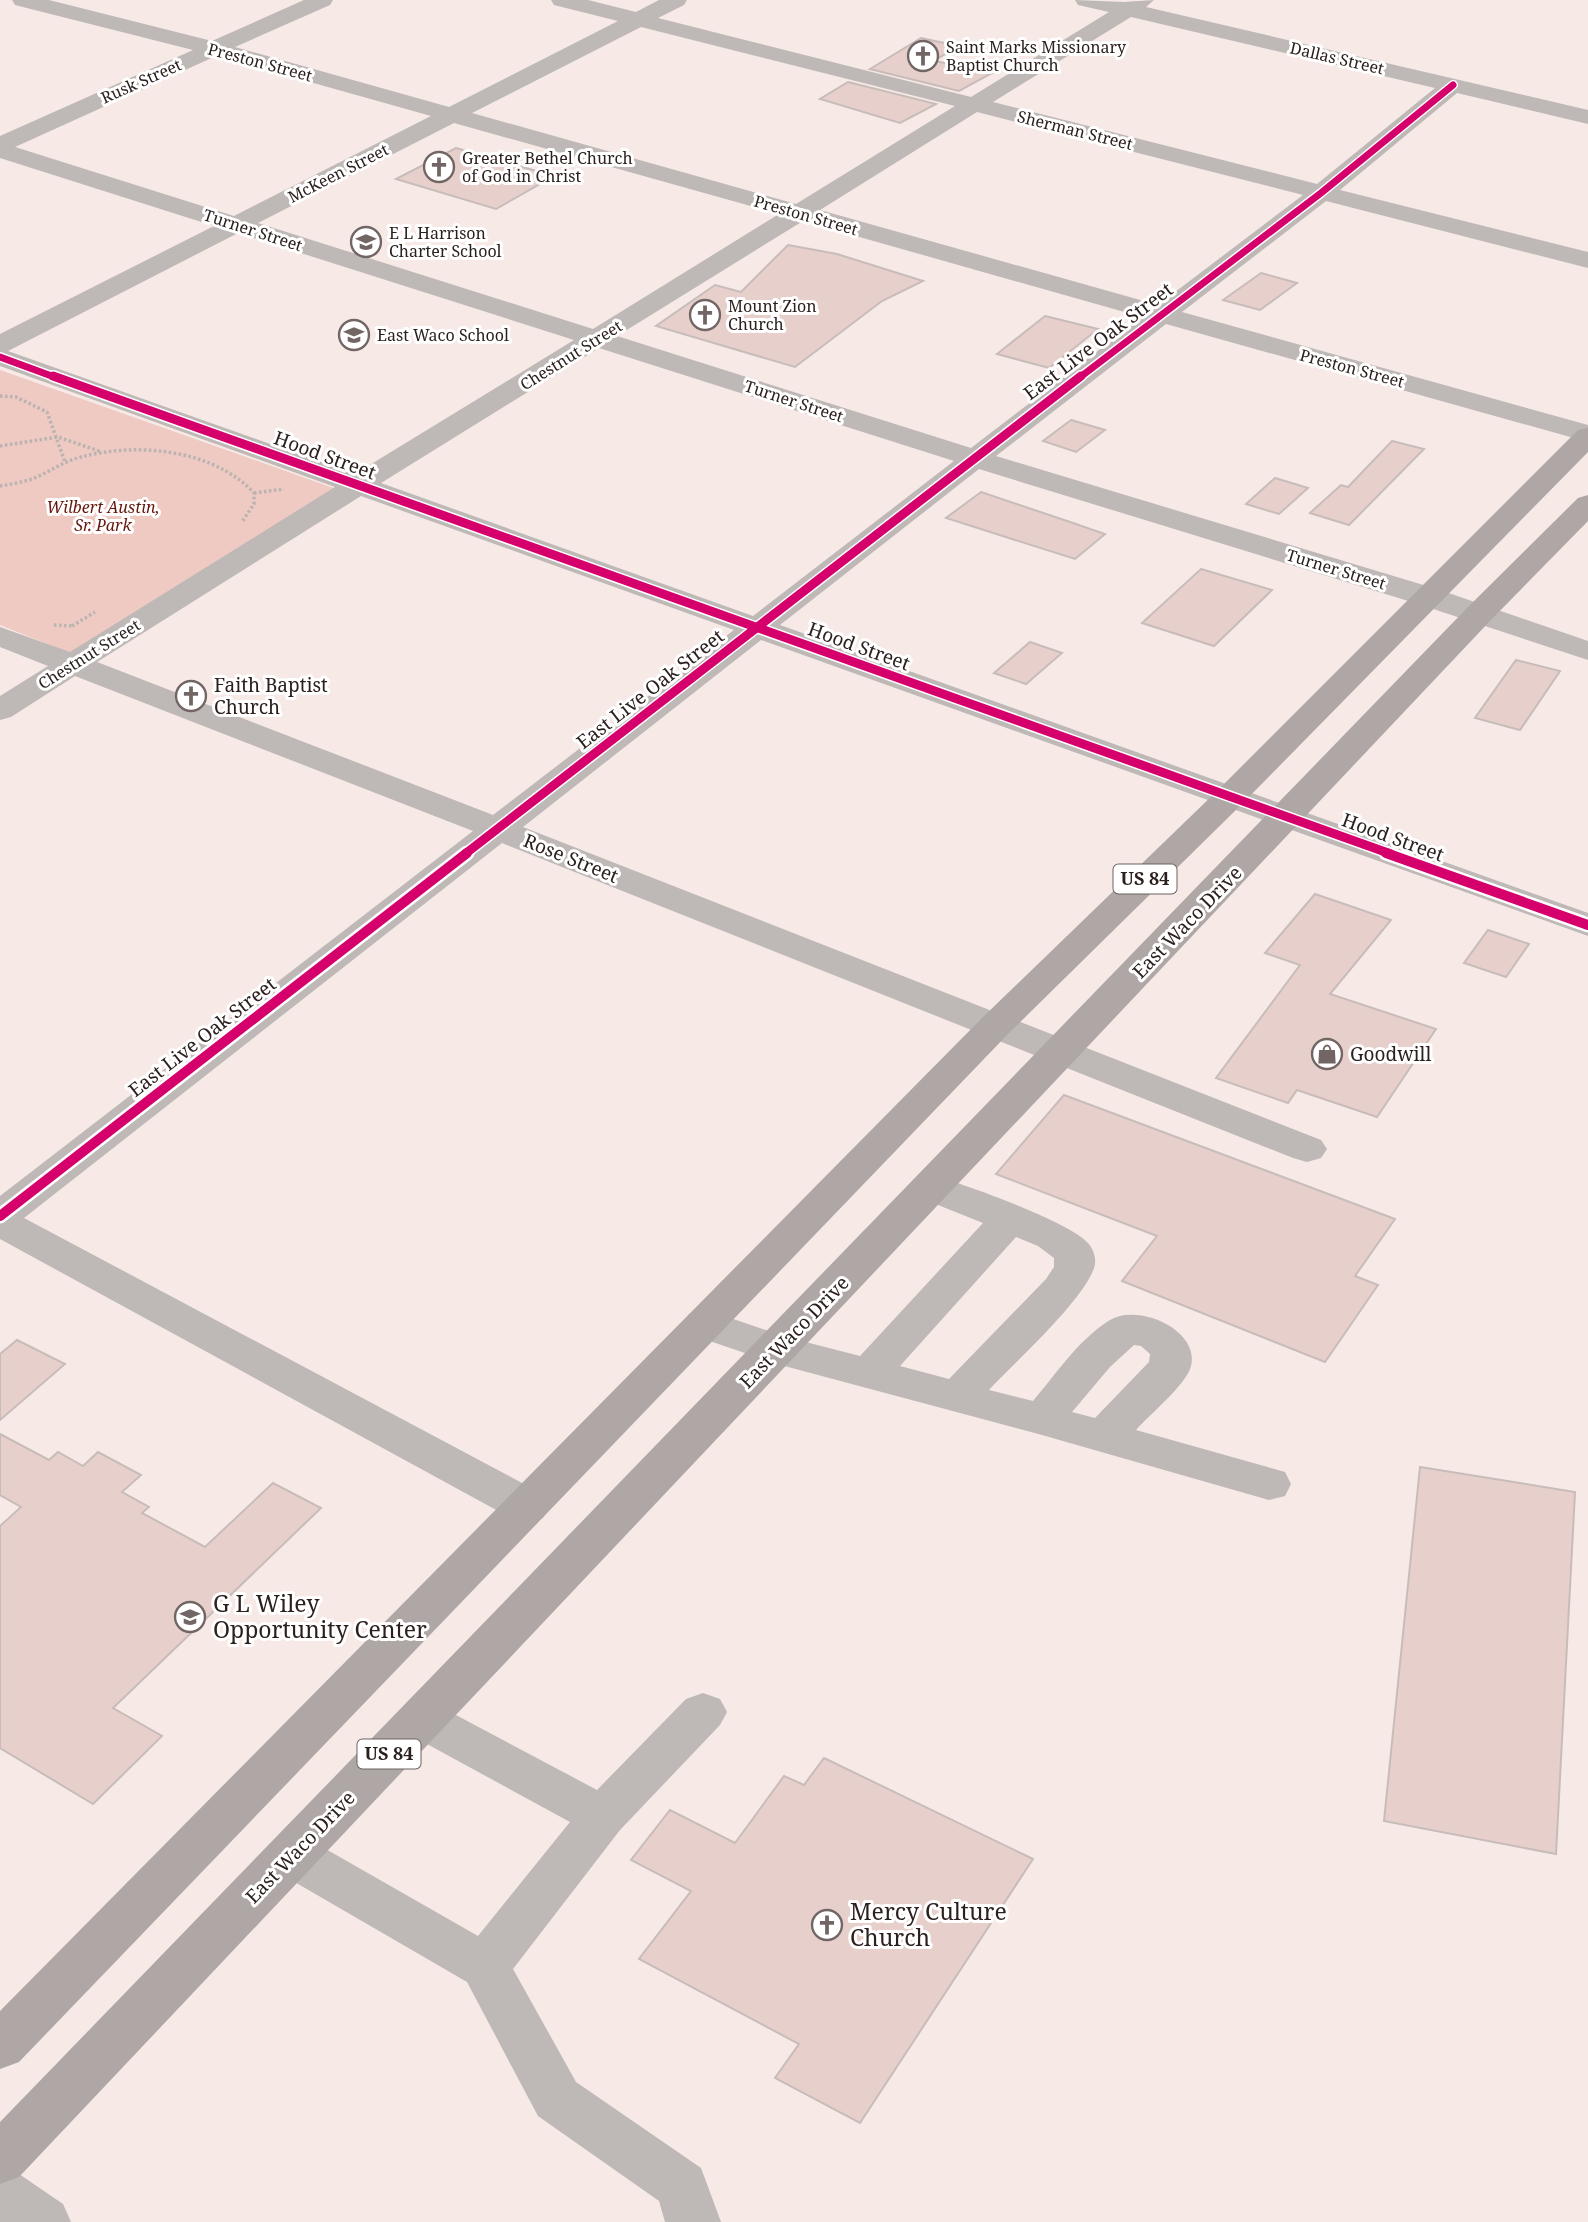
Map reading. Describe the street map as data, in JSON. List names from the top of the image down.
{
  "streets": {
    "main road": ["US 84", "East Waco Drive"],
    "street": [
      "Dallas Street",
      "Preston Street",
      "Rusk Street",
      "Sherman Street",
      "McKeen Street",
      "Turner Street",
      "East Live Oak Street",
      "Chestnut Street",
      "Hood Street",
      "Rose Street"
    ]
  },
  "crossings": [
    ["Dallas Street", "East Live Oak Street"],
    ["Dallas Street", "Chestnut Street"],
    ["Preston Street", "Rusk Street"],
    ["Preston Street", "McKeen Street"],
    ["Preston Street", "East Live Oak Street"],
    ["Preston Street", "Chestnut Street"],
    ["Preston Street", "US 84"],
    ["Sherman Street", "McKeen Street"],
    ["Sherman Street", "East Live Oak Street"],
    ["Sherman Street", "Chestnut Street"],
    ["McKeen Street", "Turner Street"],
    ["Turner Street", "East Live Oak Street"],
    ["Turner Street", "Chestnut Street"],
    ["Turner Street", "US 84"],
    ["Turner Street", "East Waco Drive"],
    ["East Live Oak Street", "Hood Street"],
    ["East Live Oak Street", "Rose Street"],
    ["Chestnut Street", "Hood Street"],
    ["Chestnut Street", "Rose Street"],
    ["Hood Street", "US 84"],
    ["Hood Street", "East Waco Drive"],
    ["Rose Street", "US 84"],
    ["Rose Street", "East Waco Drive"]
  ],
  "parks": ["Wilbert Austin, Sr. Park"],
  "places": {
    "church": [
      "Saint Marks Missionary Baptist Church",
      "Greater Bethel Church of God in Christ",
      "Mount Zion Church",
      "Faith Baptist Church",
      "Mercy Culture Church"
    ],
    "school or university": ["E L Harrison Charter School", "East Waco School", "G L Wiley Opportunity Center"],
    "shop": ["Goodwill"]
  }
}
